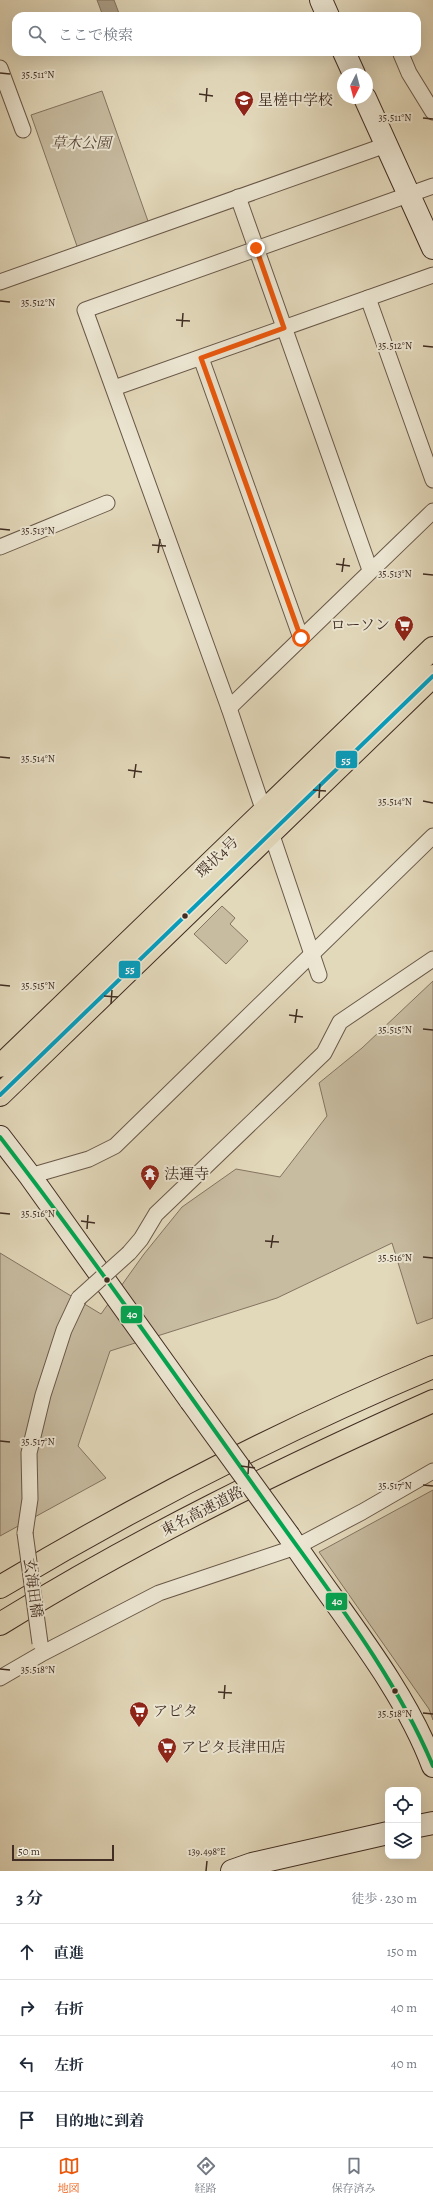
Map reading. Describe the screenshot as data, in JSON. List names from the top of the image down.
{
  "streets": {
    "main road": ["環状4号", "東名高速道路"],
    "street": ["玄海田橋"]
  },
  "parks": ["草木公園"],
  "places": {
    "school or university": ["星槎中学校"],
    "supermarket": ["ローソン", "アピタ", "アピタ長津田店"],
    "temple": ["法運寺"]
  },
  "lines": ["transit line 55", "transit line 40"],
  "scale_bar": "50 m",
  "north": "bottom",
  "page": {
    "search": "ここで検索",
    "scale": "50 m",
    "heading": ["3 分", "徒歩 · 230 m"],
    "list": [
      ["直進", "150 m"],
      ["右折", "40 m"],
      ["左折", "40 m"],
      "目的地に到着"
    ],
    "nav": ["地図", "経路", "保存済み"]
  },
  "coordinates": [
    "35.511°N",
    "35.512°N",
    "35.513°N",
    "35.514°N",
    "35.515°N",
    "35.516°N",
    "35.517°N",
    "35.518°N",
    "139.498°E"
  ]
}
